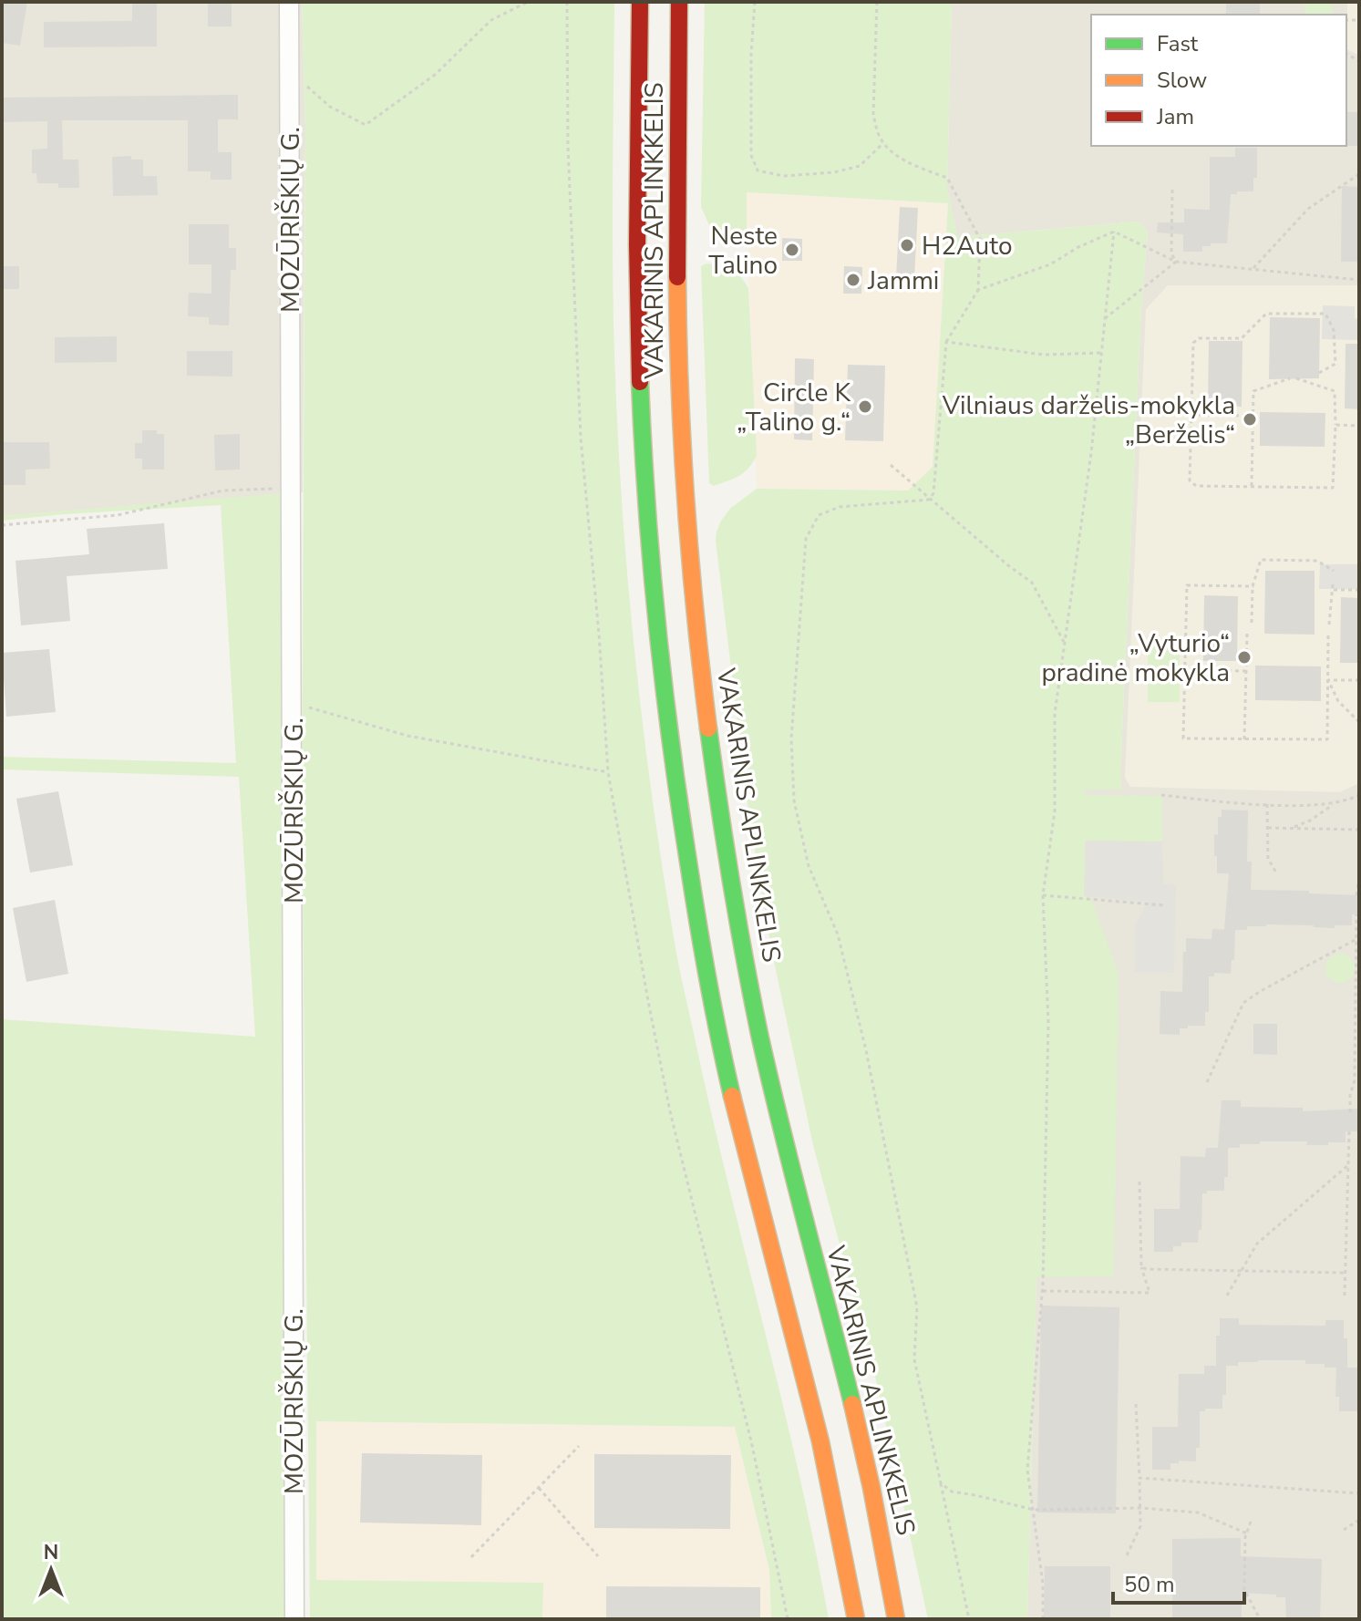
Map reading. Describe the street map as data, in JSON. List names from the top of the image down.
{
  "streets": {
    "highway": ["VAKARINIS APLINKKELIS"],
    "street": ["MOZŪRIŠKIŲ G."]
  },
  "places": [
    "H2Auto",
    "Neste Talino",
    "Jammi",
    "Circle K „Talino g.“",
    "Vilniaus darželis-mokykla „Berželis“",
    "„Vyturio“ pradinė mokykla"
  ],
  "legend": ["Fast", "Slow", "Jam"],
  "scale_bar": "50 m",
  "north": "top"
}
